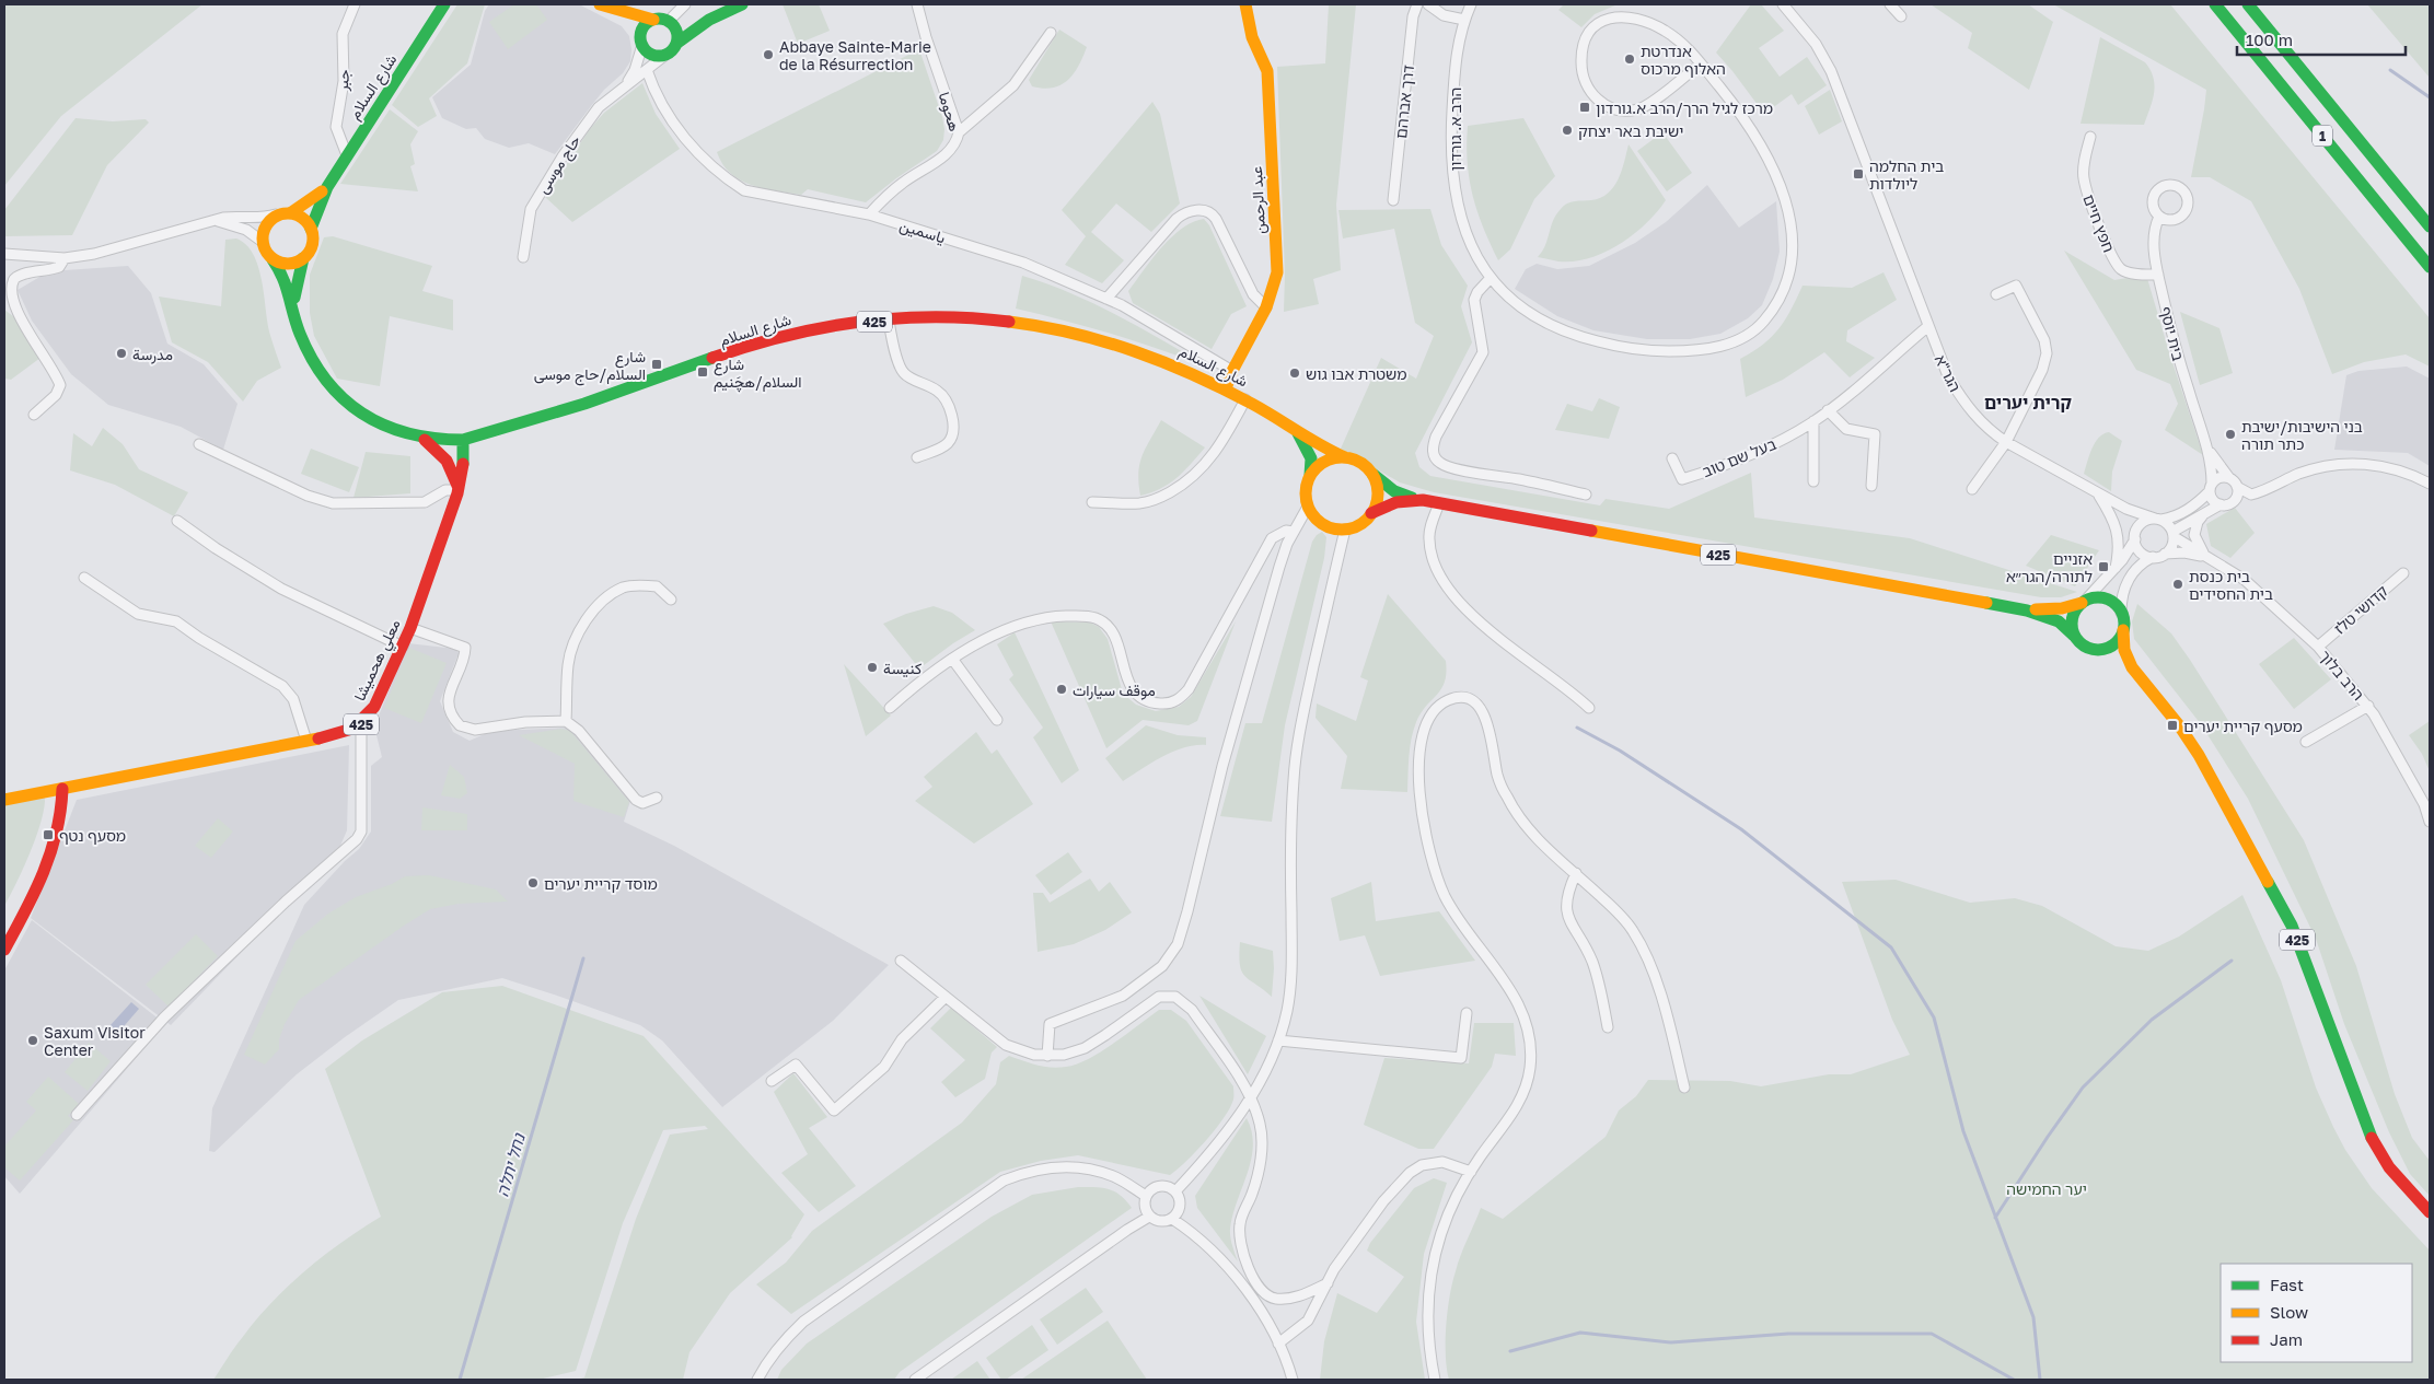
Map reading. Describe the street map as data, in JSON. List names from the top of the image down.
{
  "streets": {
    "main road": [
      "شارع السلام",
      "1",
      "عبد الرحمن",
      "425",
      "معلي هحميشا"
    ],
    "street": [
      "جبر",
      "דרך אברהם",
      "هحوما",
      "הרב א. גורדון",
      "حاج موسى",
      "חפץ חיים",
      "ياسمين",
      "בית יוסף",
      "הגר\"א",
      "בעל שם טוב",
      "קדושי טלז",
      "הרב בלוך"
    ]
  },
  "crossings": [
    ["جبر", "شارع السلام"],
    ["شارع السلام", "عبد الرحمن"],
    ["شارع السلام", "425"],
    ["شارع السلام", "معلي هحميشا"],
    ["هحوما", "ياسمين"],
    ["حاج موسى", "ياسمين"],
    ["عبد الرحمن", "ياسمين"],
    ["חפץ חיים", "בית יוסף"],
    ["425", "معلي هحميشا"],
    ["הגר\"א", "בעל שם טוב"],
    ["הגר\"א", "הרב בלוך"],
    ["קדושי טלז", "הרב בלוך"]
  ],
  "districts": ["קרית יערים"],
  "water": ["נחל יתלה"],
  "parks": ["יער החמישה"],
  "places": {
    "other": [
      "Abbaye Sainte-Marie de la Résurrection",
      "אנדרטת האלוף מרכוס",
      "ישיבת באר יצחק",
      "مدرسة",
      "משטרת אבו גוש",
      "בני הישיבות/ישיבת כתר תורה",
      "בית כנסת בית החסידים",
      "كنيسة",
      "موقف سيارات",
      "מוסד קריית יערים",
      "Saxum Visitor Center"
    ],
    "transit": [
      "מרכז לגיל הרך/הרב א.גורדון",
      "בית החלמה ליולדות",
      "شارع السلام/حاج موسى",
      "شارع السلام/هچَنيم",
      "אזניים לתורה/הגר״א",
      "מסעף קריית יערים",
      "מסעף נטף"
    ]
  },
  "legend": ["Fast", "Slow", "Jam"],
  "scale_bar": "100 m"
}
